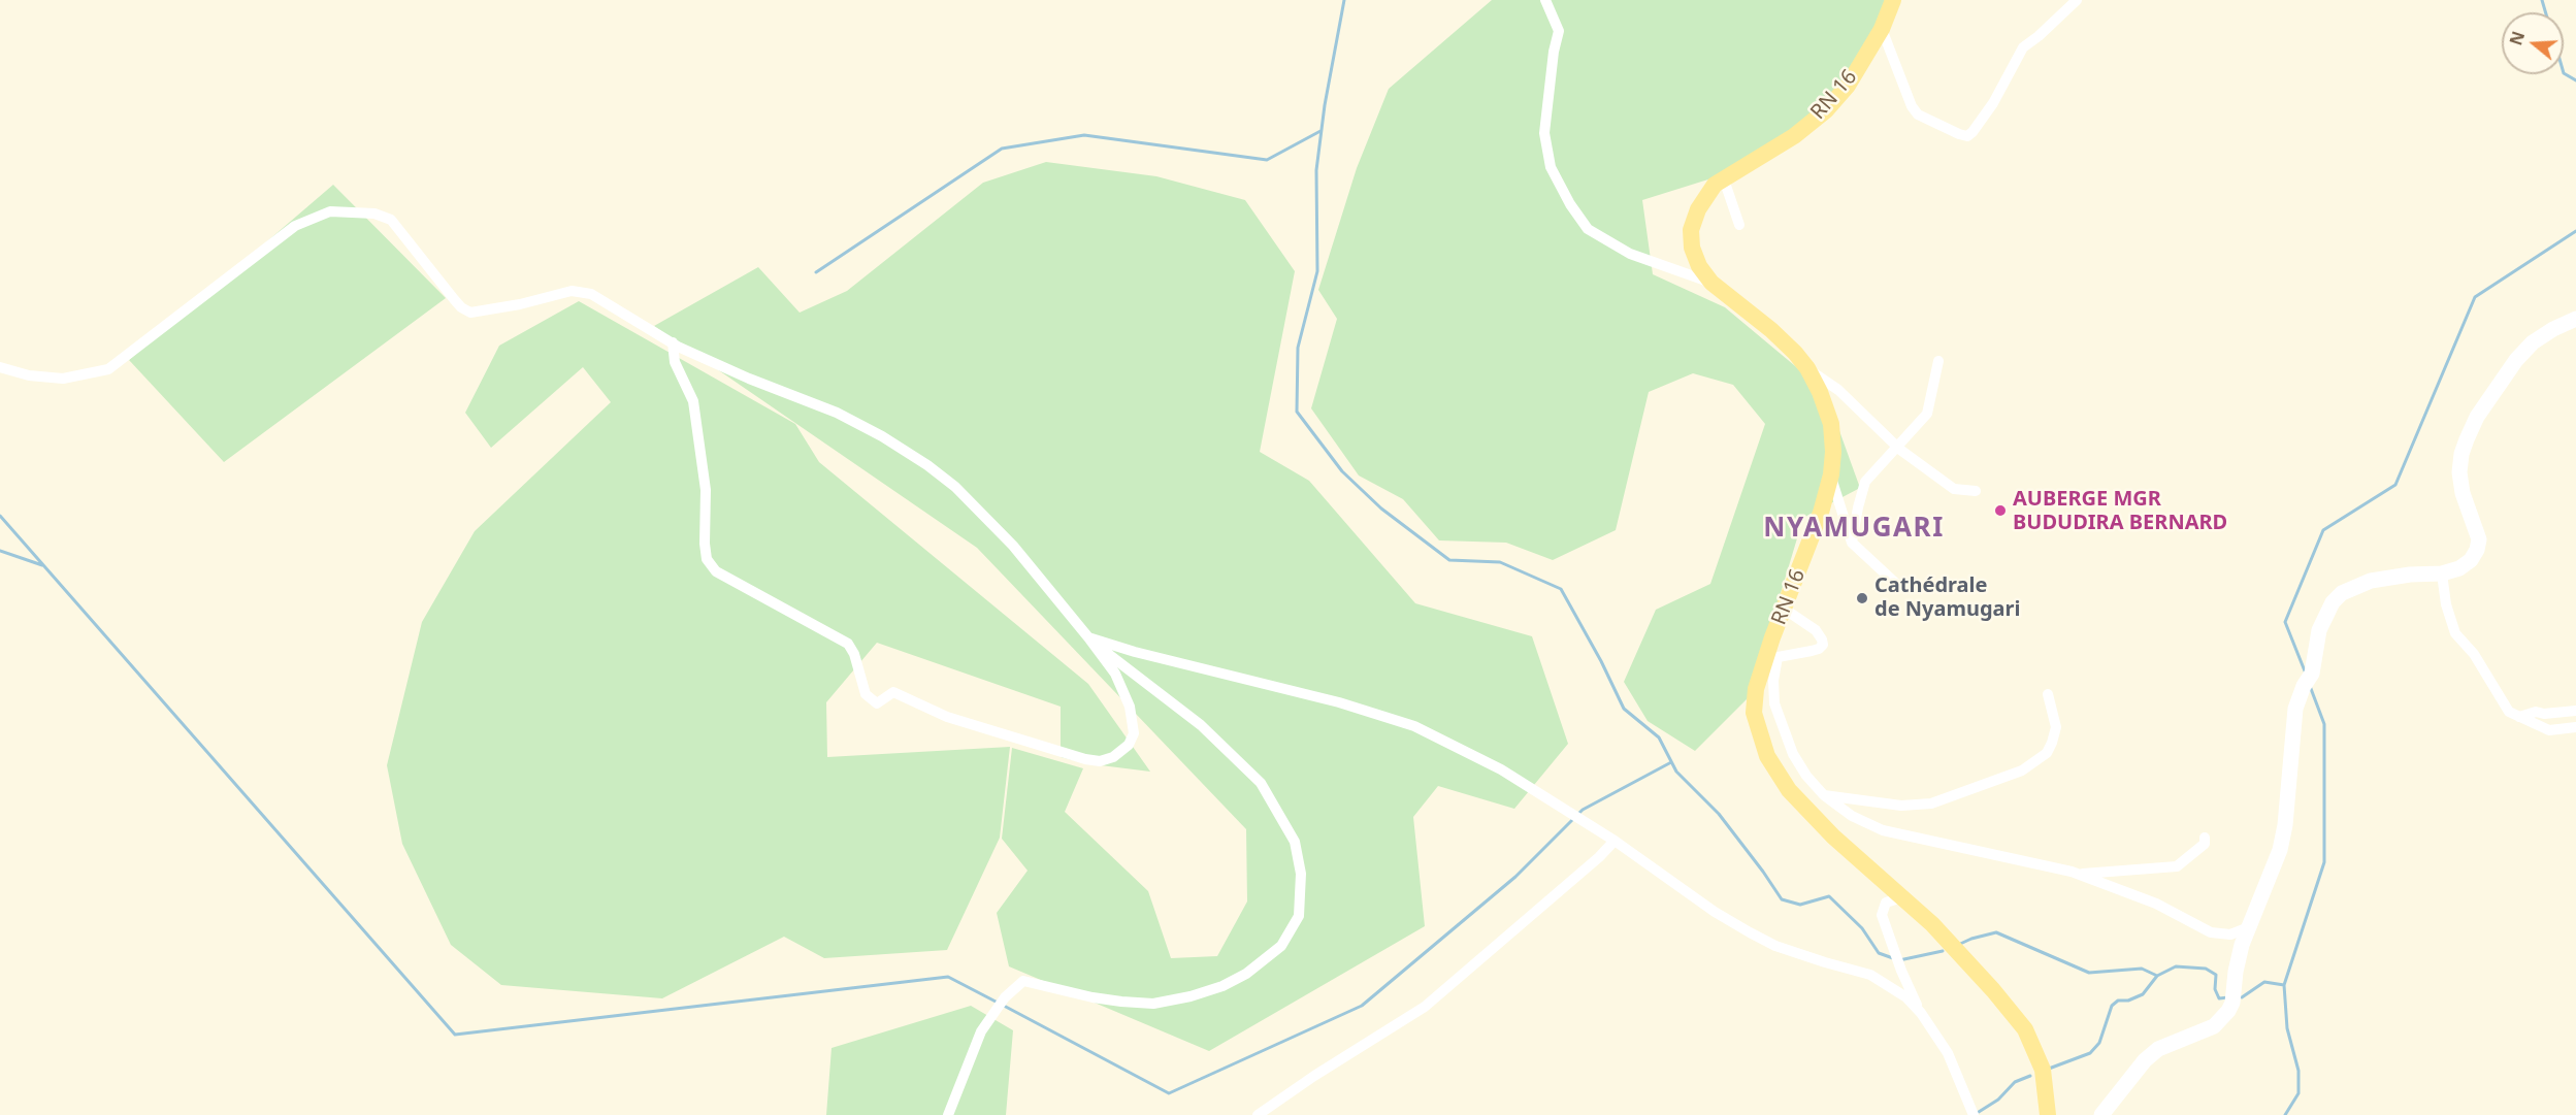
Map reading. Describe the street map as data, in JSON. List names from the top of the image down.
{
  "streets": {
    "main road": ["RN 16"]
  },
  "districts": ["NYAMUGARI"],
  "places": ["AUBERGE MGR BUDUDIRA BERNARD", "Cathédrale de Nyamugari"],
  "north": "left"
}
